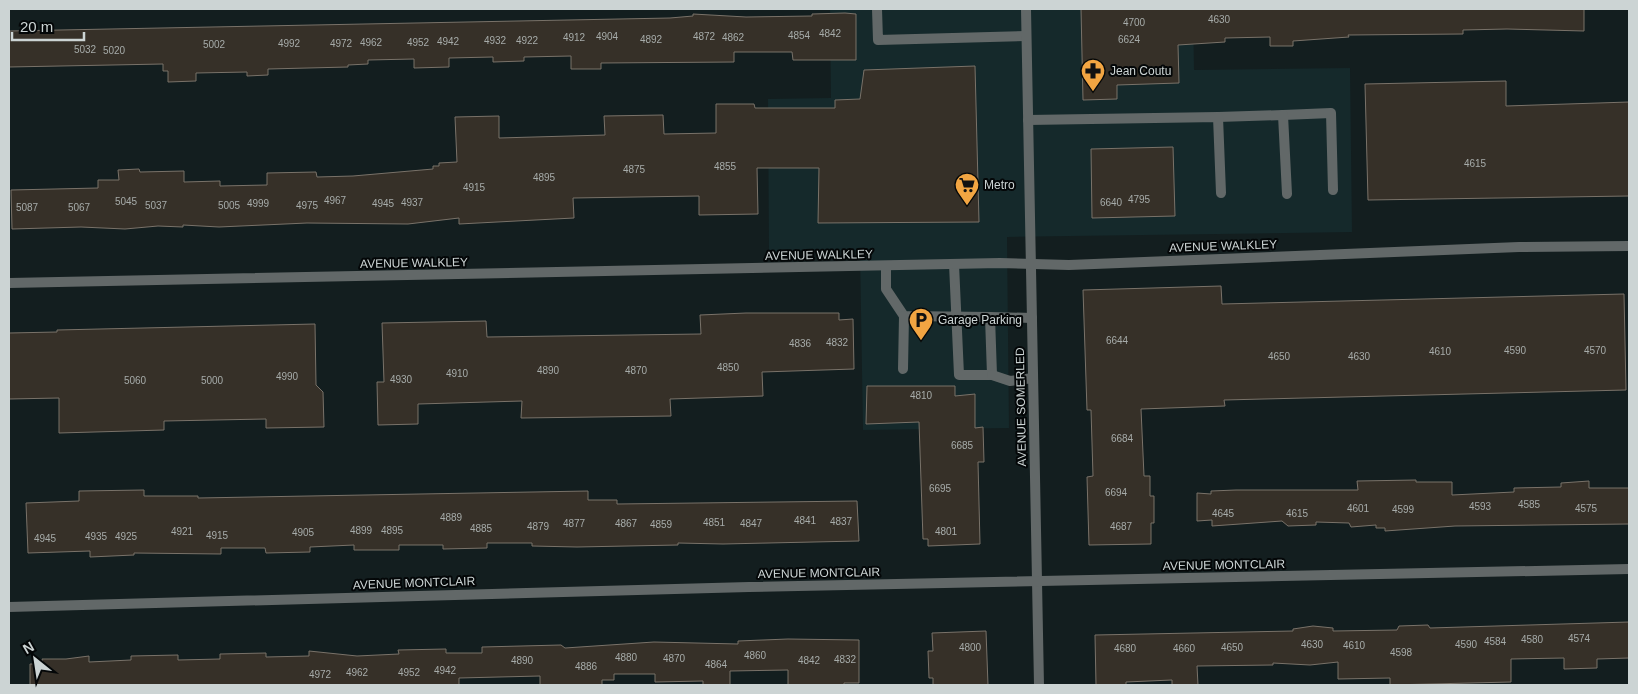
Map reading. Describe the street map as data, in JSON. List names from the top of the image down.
{
  "streets": {
    "street": ["AVENUE WALKLEY", "AVENUE SOMERLED", "AVENUE MONTCLAIR"]
  },
  "crossings": [
    ["AVENUE WALKLEY", "AVENUE SOMERLED"],
    ["AVENUE SOMERLED", "AVENUE MONTCLAIR"]
  ],
  "places": {
    "pharmacy": ["Jean Coutu"],
    "supermarket": ["Metro"],
    "parking": ["Garage Parking"]
  },
  "house_numbers": [
    "4630",
    "4700",
    "4842",
    "4854",
    "4904",
    "4872",
    "4912",
    "4862",
    "4892",
    "6624",
    "4932",
    "4922",
    "4942",
    "4962",
    "4952",
    "4992",
    "4972",
    "5002",
    "5032",
    "5020",
    "4615",
    "4855",
    "4875",
    "4895",
    "4915",
    "4795",
    "4967",
    "5045",
    "4937",
    "6640",
    "4999",
    "4945",
    "5037",
    "5005",
    "4975",
    "5087",
    "5067",
    "6644",
    "4832",
    "4836",
    "4590",
    "4570",
    "4610",
    "4650",
    "4630",
    "4850",
    "4890",
    "4870",
    "4910",
    "4990",
    "4930",
    "5060",
    "5000",
    "4810",
    "6684",
    "6685",
    "6695",
    "6694",
    "4585",
    "4593",
    "4601",
    "4575",
    "4599",
    "4645",
    "4615",
    "4889",
    "4841",
    "4837",
    "4851",
    "4877",
    "4867",
    "4847",
    "4859",
    "4879",
    "4687",
    "4885",
    "4899",
    "4895",
    "4921",
    "4801",
    "4905",
    "4915",
    "4935",
    "4925",
    "4945",
    "4574",
    "4580",
    "4584",
    "4630",
    "4590",
    "4610",
    "4800",
    "4650",
    "4680",
    "4660",
    "4598",
    "4860",
    "4880",
    "4870",
    "4832",
    "4890",
    "4842",
    "4864",
    "4886",
    "4942",
    "4962",
    "4952",
    "4972"
  ],
  "scale_bar": "20 m",
  "north": "top left"
}
